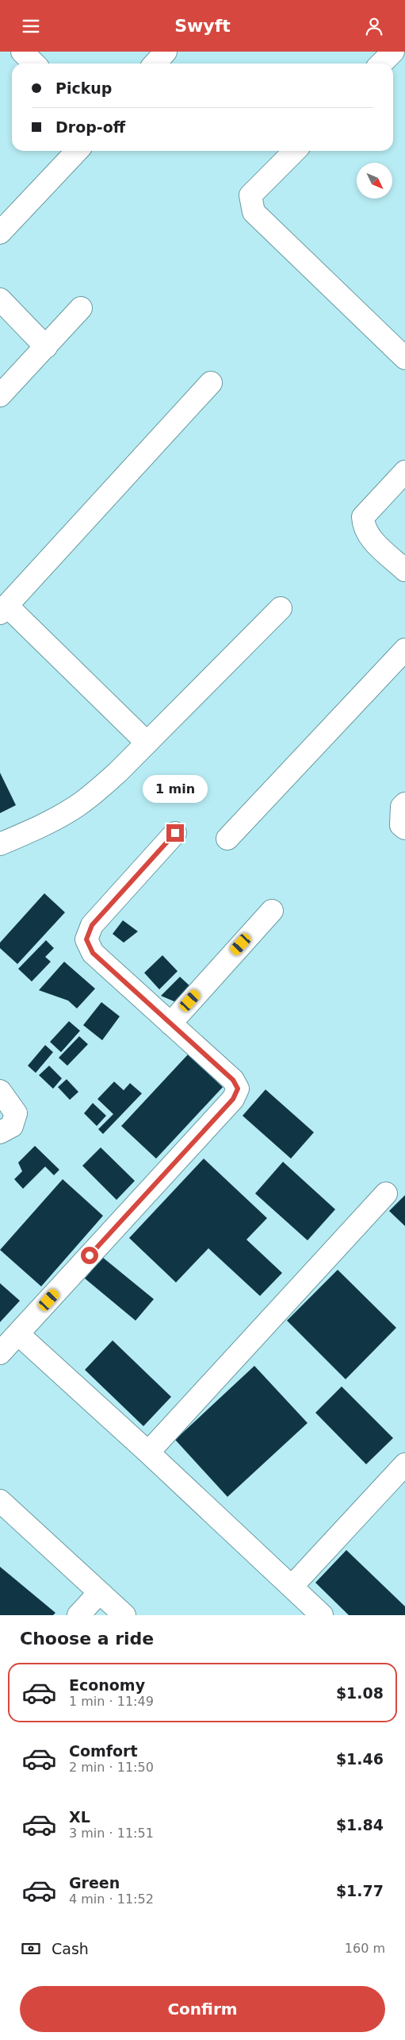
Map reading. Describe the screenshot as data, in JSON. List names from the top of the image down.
{
  "north": "bottom right",
  "page": {
    "header": "Swyft",
    "banner": ["Pickup", "Drop-off"],
    "bubble": "1 min",
    "heading": "Choose a ride",
    "list": [
      {
        "name": "Economy",
        "note": "1 min · 11:49",
        "value": "$1.08"
      },
      {
        "name": "Comfort",
        "note": "2 min · 11:50",
        "value": "$1.46"
      },
      {
        "name": "XL",
        "note": "3 min · 11:51",
        "value": "$1.84"
      },
      {
        "name": "Green",
        "note": "4 min · 11:52",
        "value": "$1.77"
      }
    ],
    "pay": ["Cash", "160 m"],
    "buttons": "Confirm"
  }
}
